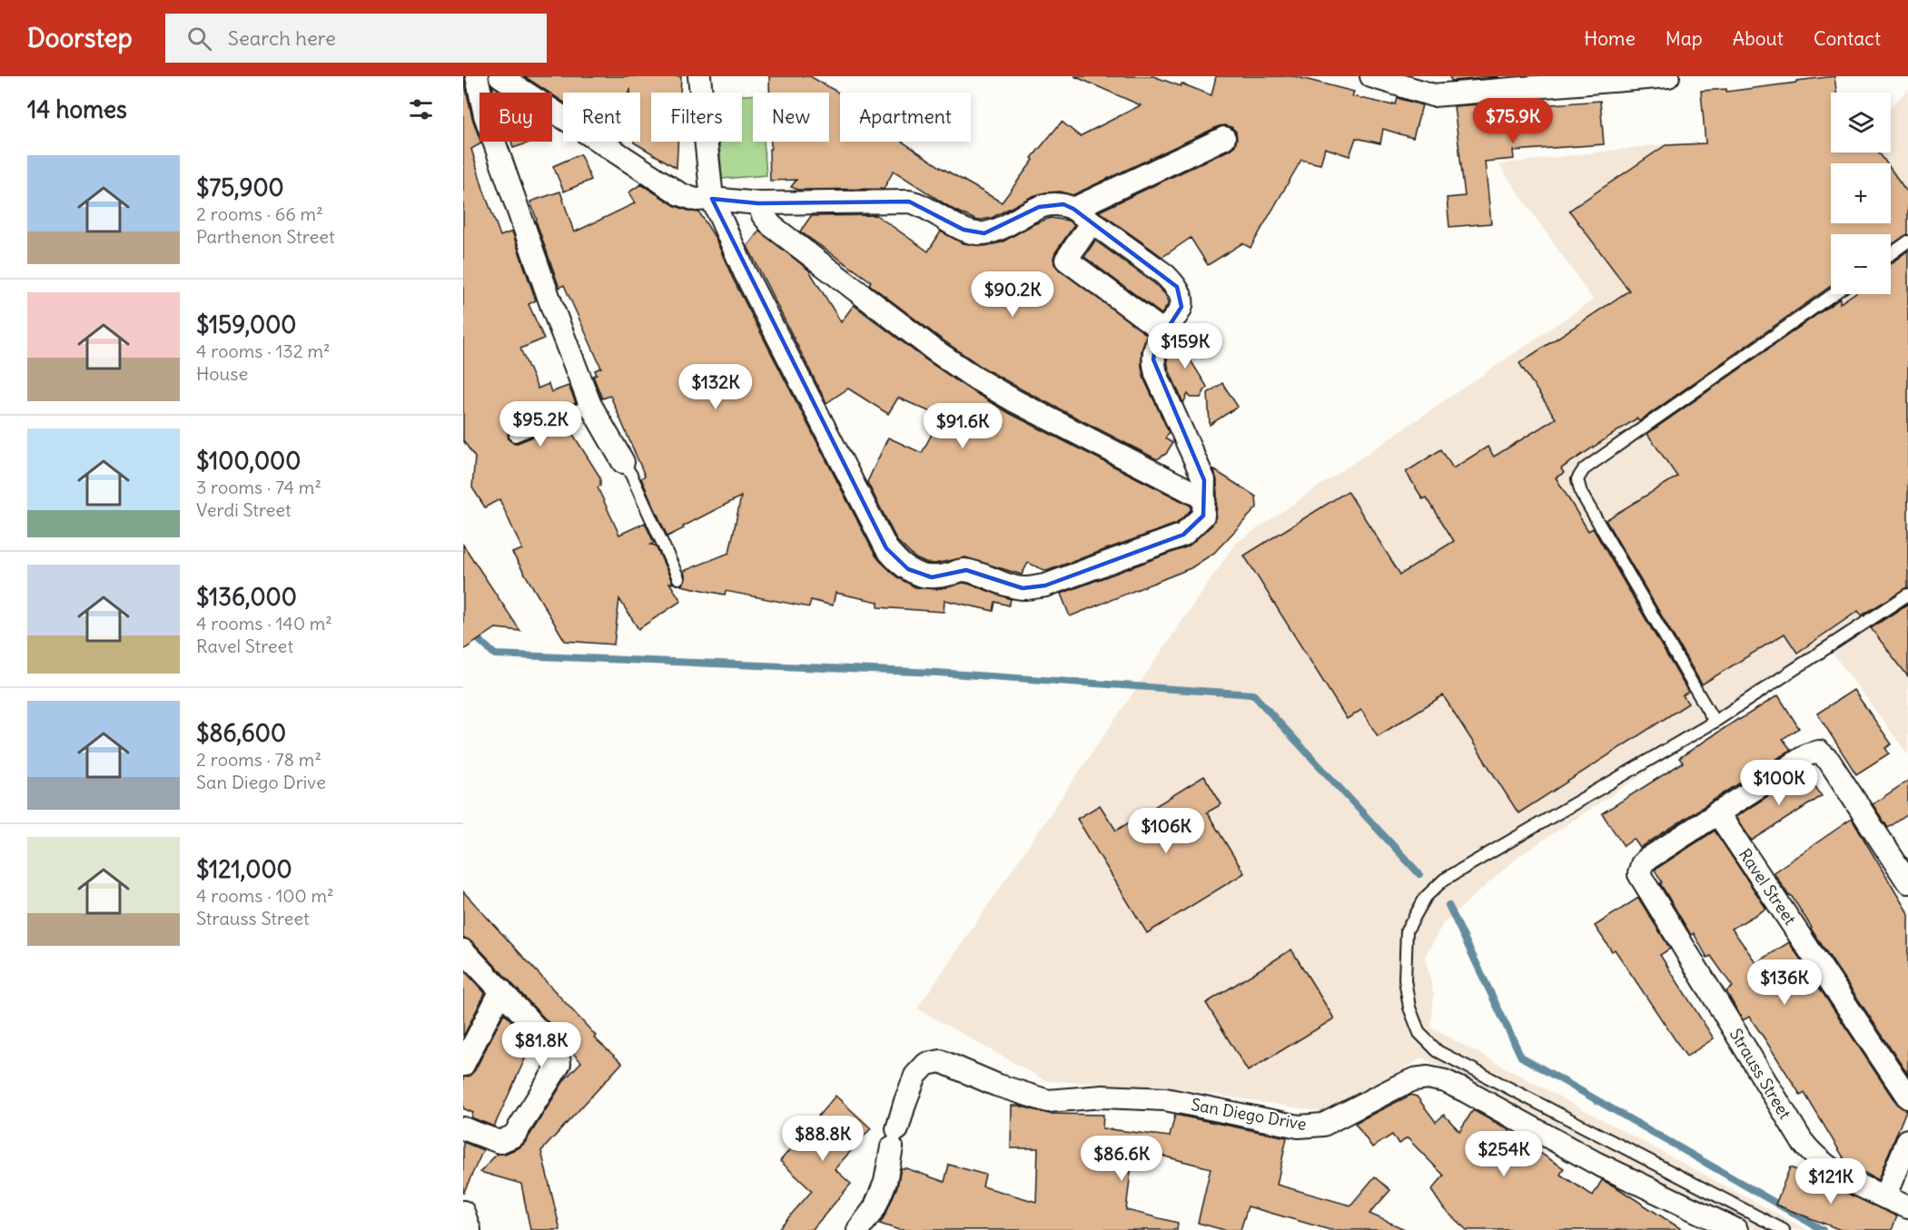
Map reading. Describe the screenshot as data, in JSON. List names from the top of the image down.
{
  "streets": {
    "street": ["Ravel Street", "Strauss Street", "San Diego Drive"]
  },
  "crossings": [
    ["Ravel Street", "Strauss Street"]
  ],
  "page": {
    "header": "Doorstep",
    "search": "Search here",
    "nav": [
      "Home",
      "Map",
      "About",
      "Contact"
    ],
    "heading": "14 homes",
    "map_buttons": ["+", "−"],
    "chip": [
      "Buy",
      "Rent",
      "Filters",
      "New",
      "Apartment"
    ],
    "price": [
      "$75.9K",
      "$90.2K",
      "$159K",
      "$132K",
      "$95.2K",
      "$91.6K",
      "$100K",
      "$106K",
      "$136K",
      "$81.8K",
      "$88.8K",
      "$254K",
      "$86.6K",
      "$121K"
    ],
    "list": [
      {
        "name": "$75,900",
        "note": "2 rooms · 66 m² · Parthenon Street"
      },
      {
        "name": "$159,000",
        "note": "4 rooms · 132 m² · House"
      },
      {
        "name": "$100,000",
        "note": "3 rooms · 74 m² · Verdi Street"
      },
      {
        "name": "$136,000",
        "note": "4 rooms · 140 m² · Ravel Street"
      },
      {
        "name": "$86,600",
        "note": "2 rooms · 78 m² · San Diego Drive"
      },
      {
        "name": "$121,000",
        "note": "4 rooms · 100 m² · Strauss Street"
      }
    ]
  }
}
